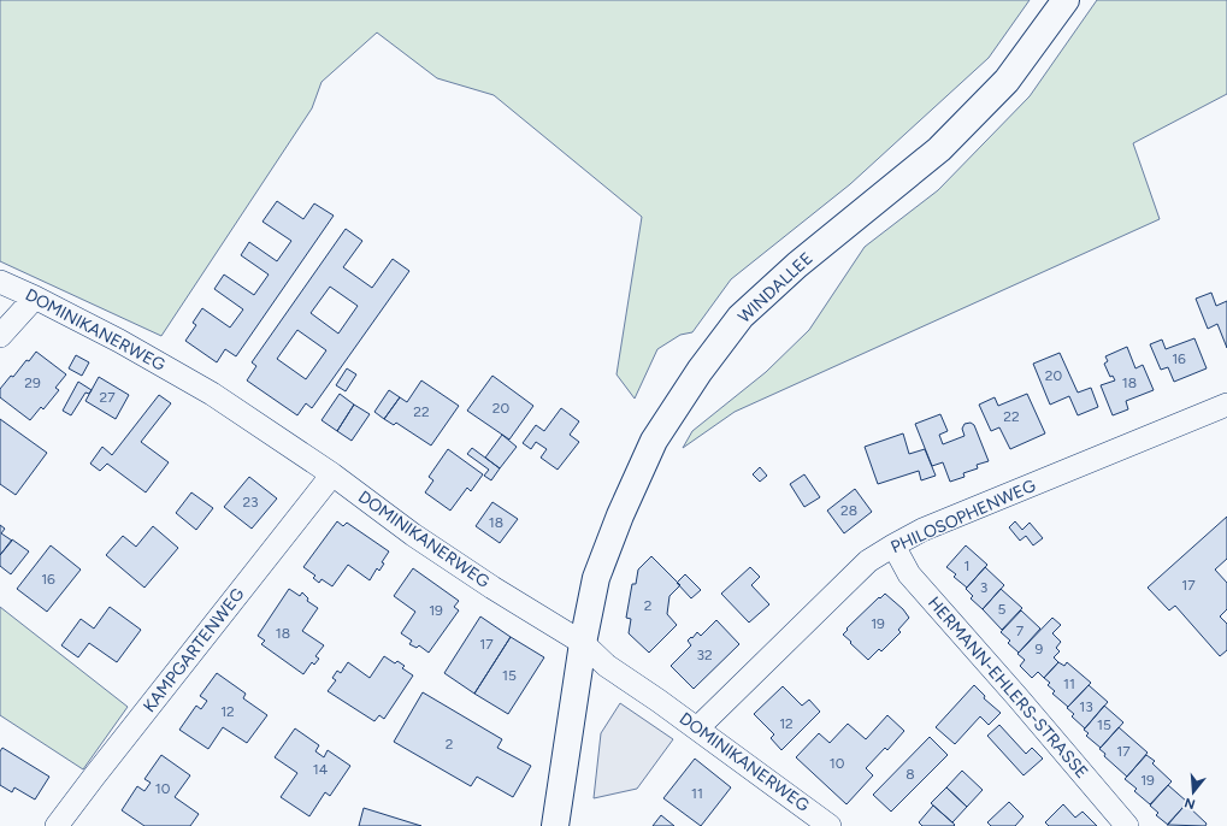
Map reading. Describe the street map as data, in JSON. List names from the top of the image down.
{
  "streets": {
    "main road": ["WINDALLEE"],
    "street": [
      "DOMINIKANERWEG",
      "PHILOSOPHENWEG",
      "KAMPGARTENWEG",
      "HERMANN-EHLERS-STRASSE"
    ]
  },
  "crossings": [
    ["WINDALLEE", "DOMINIKANERWEG"],
    ["DOMINIKANERWEG", "PHILOSOPHENWEG"],
    ["DOMINIKANERWEG", "KAMPGARTENWEG"],
    ["PHILOSOPHENWEG", "HERMANN-EHLERS-STRASSE"]
  ],
  "house_numbers": [
    "16",
    "20",
    "29",
    "18",
    "27",
    "20",
    "22",
    "22",
    "23",
    "28",
    "18",
    "1",
    "16",
    "17",
    "3",
    "2",
    "5",
    "19",
    "19",
    "7",
    "18",
    "17",
    "9",
    "32",
    "15",
    "11",
    "13",
    "12",
    "12",
    "15",
    "2",
    "17",
    "10",
    "14",
    "8",
    "19",
    "10",
    "11"
  ],
  "north": "bottom"
}
